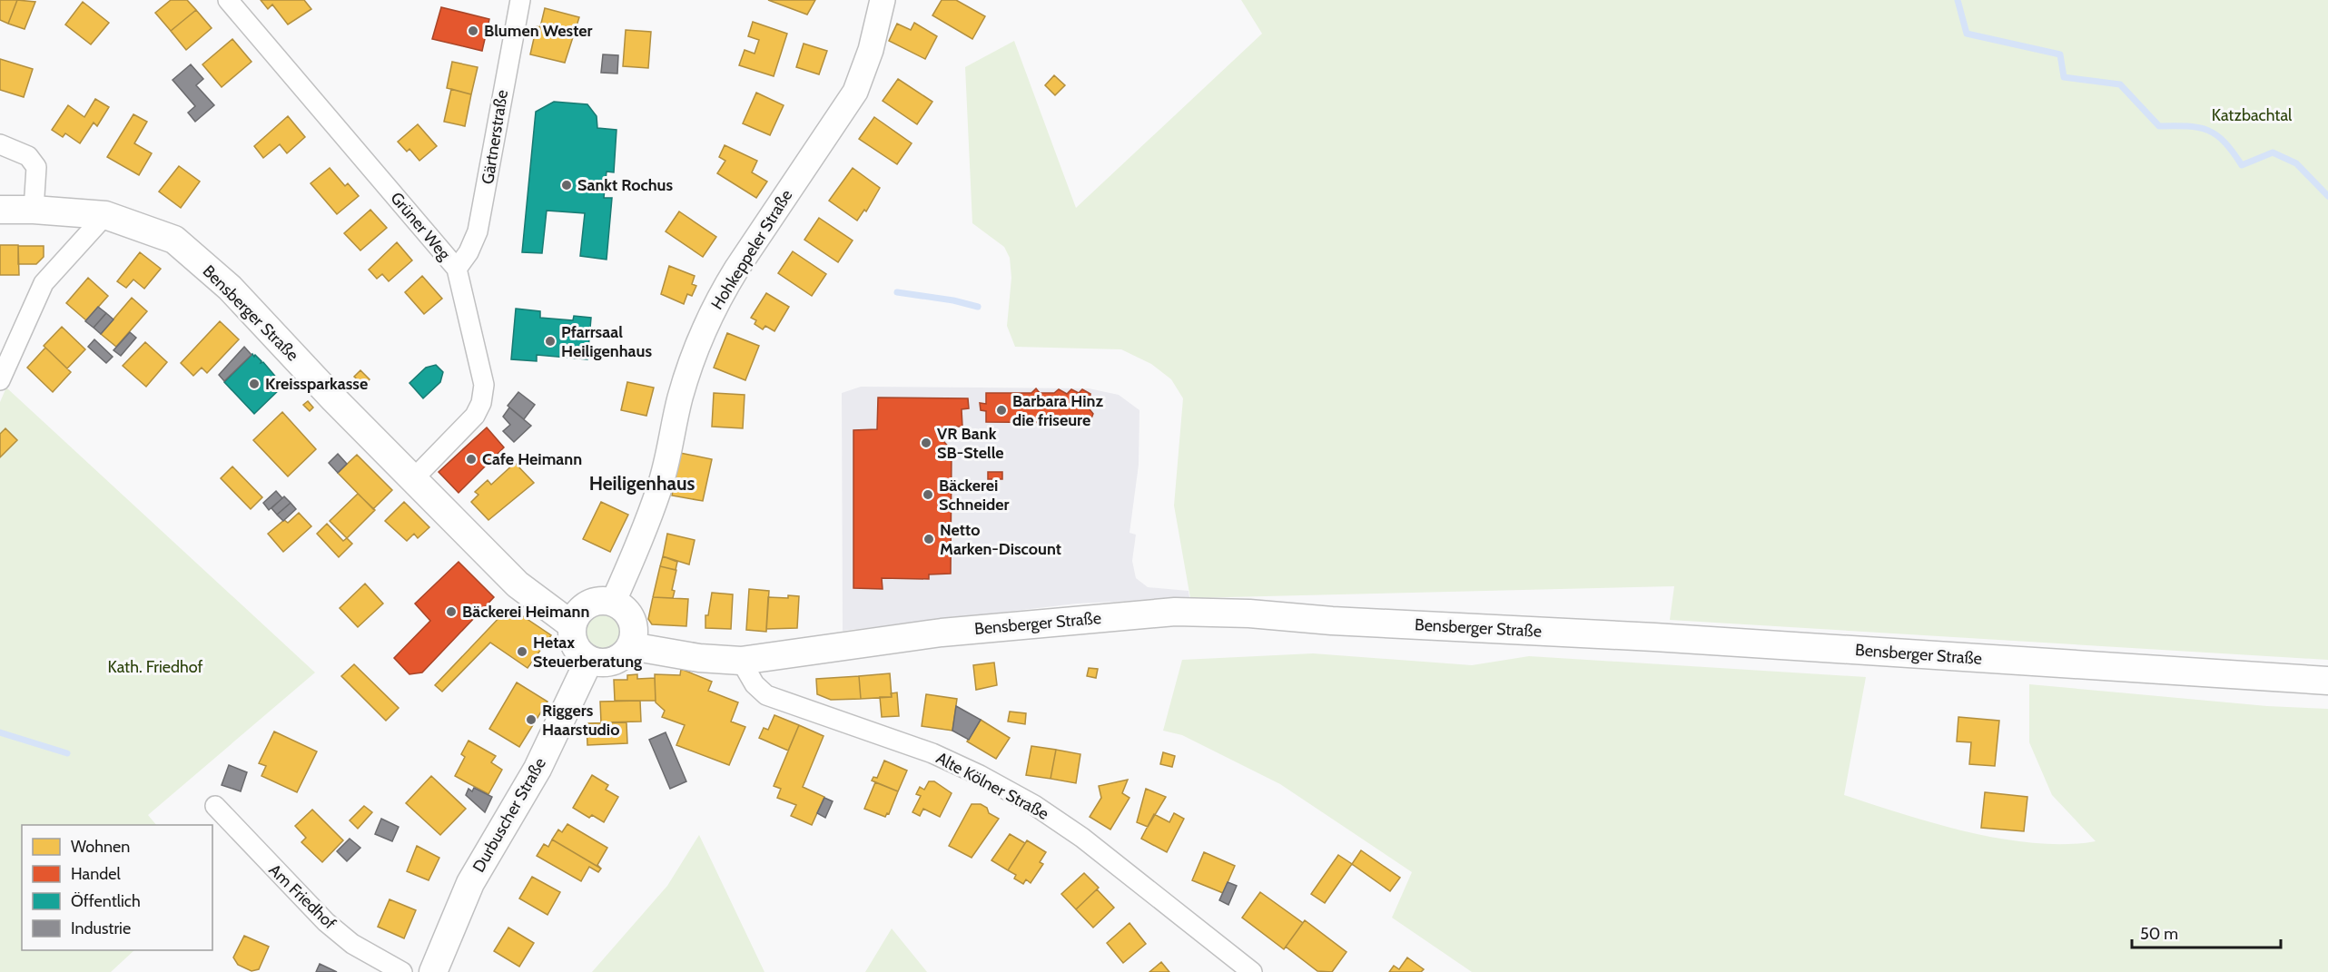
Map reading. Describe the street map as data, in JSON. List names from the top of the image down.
{
  "streets": {
    "main road": ["Bensberger Straße", "Durbuscher Straße"],
    "street": [
      "Gärtnerstraße",
      "Grüner Weg",
      "Hohkeppeler Straße",
      "Alte Kölner Straße",
      "Am Friedhof"
    ]
  },
  "crossings": [
    ["Gärtnerstraße", "Grüner Weg"],
    ["Grüner Weg", "Bensberger Straße"],
    ["Hohkeppeler Straße", "Bensberger Straße"],
    ["Hohkeppeler Straße", "Durbuscher Straße"],
    ["Bensberger Straße", "Alte Kölner Straße"],
    ["Bensberger Straße", "Durbuscher Straße"]
  ],
  "districts": ["Heiligenhaus"],
  "parks": ["Katzbachtal", "Kath. Friedhof"],
  "places": [
    "Blumen Wester",
    "Sankt Rochus",
    "Pfarrsaal Heiligenhaus",
    "Kreissparkasse",
    "Barbara Hinz die friseure",
    "VR Bank SB-Stelle",
    "Cafe Heimann",
    "Bäckerei Schneider",
    "Netto Marken-Discount",
    "Bäckerei Heimann",
    "Hetax Steuerberatung",
    "Riggers Haarstudio"
  ],
  "legend": [
    "Wohnen",
    "Handel",
    "Öffentlich",
    "Industrie"
  ],
  "scale_bar": "50 m"
}
